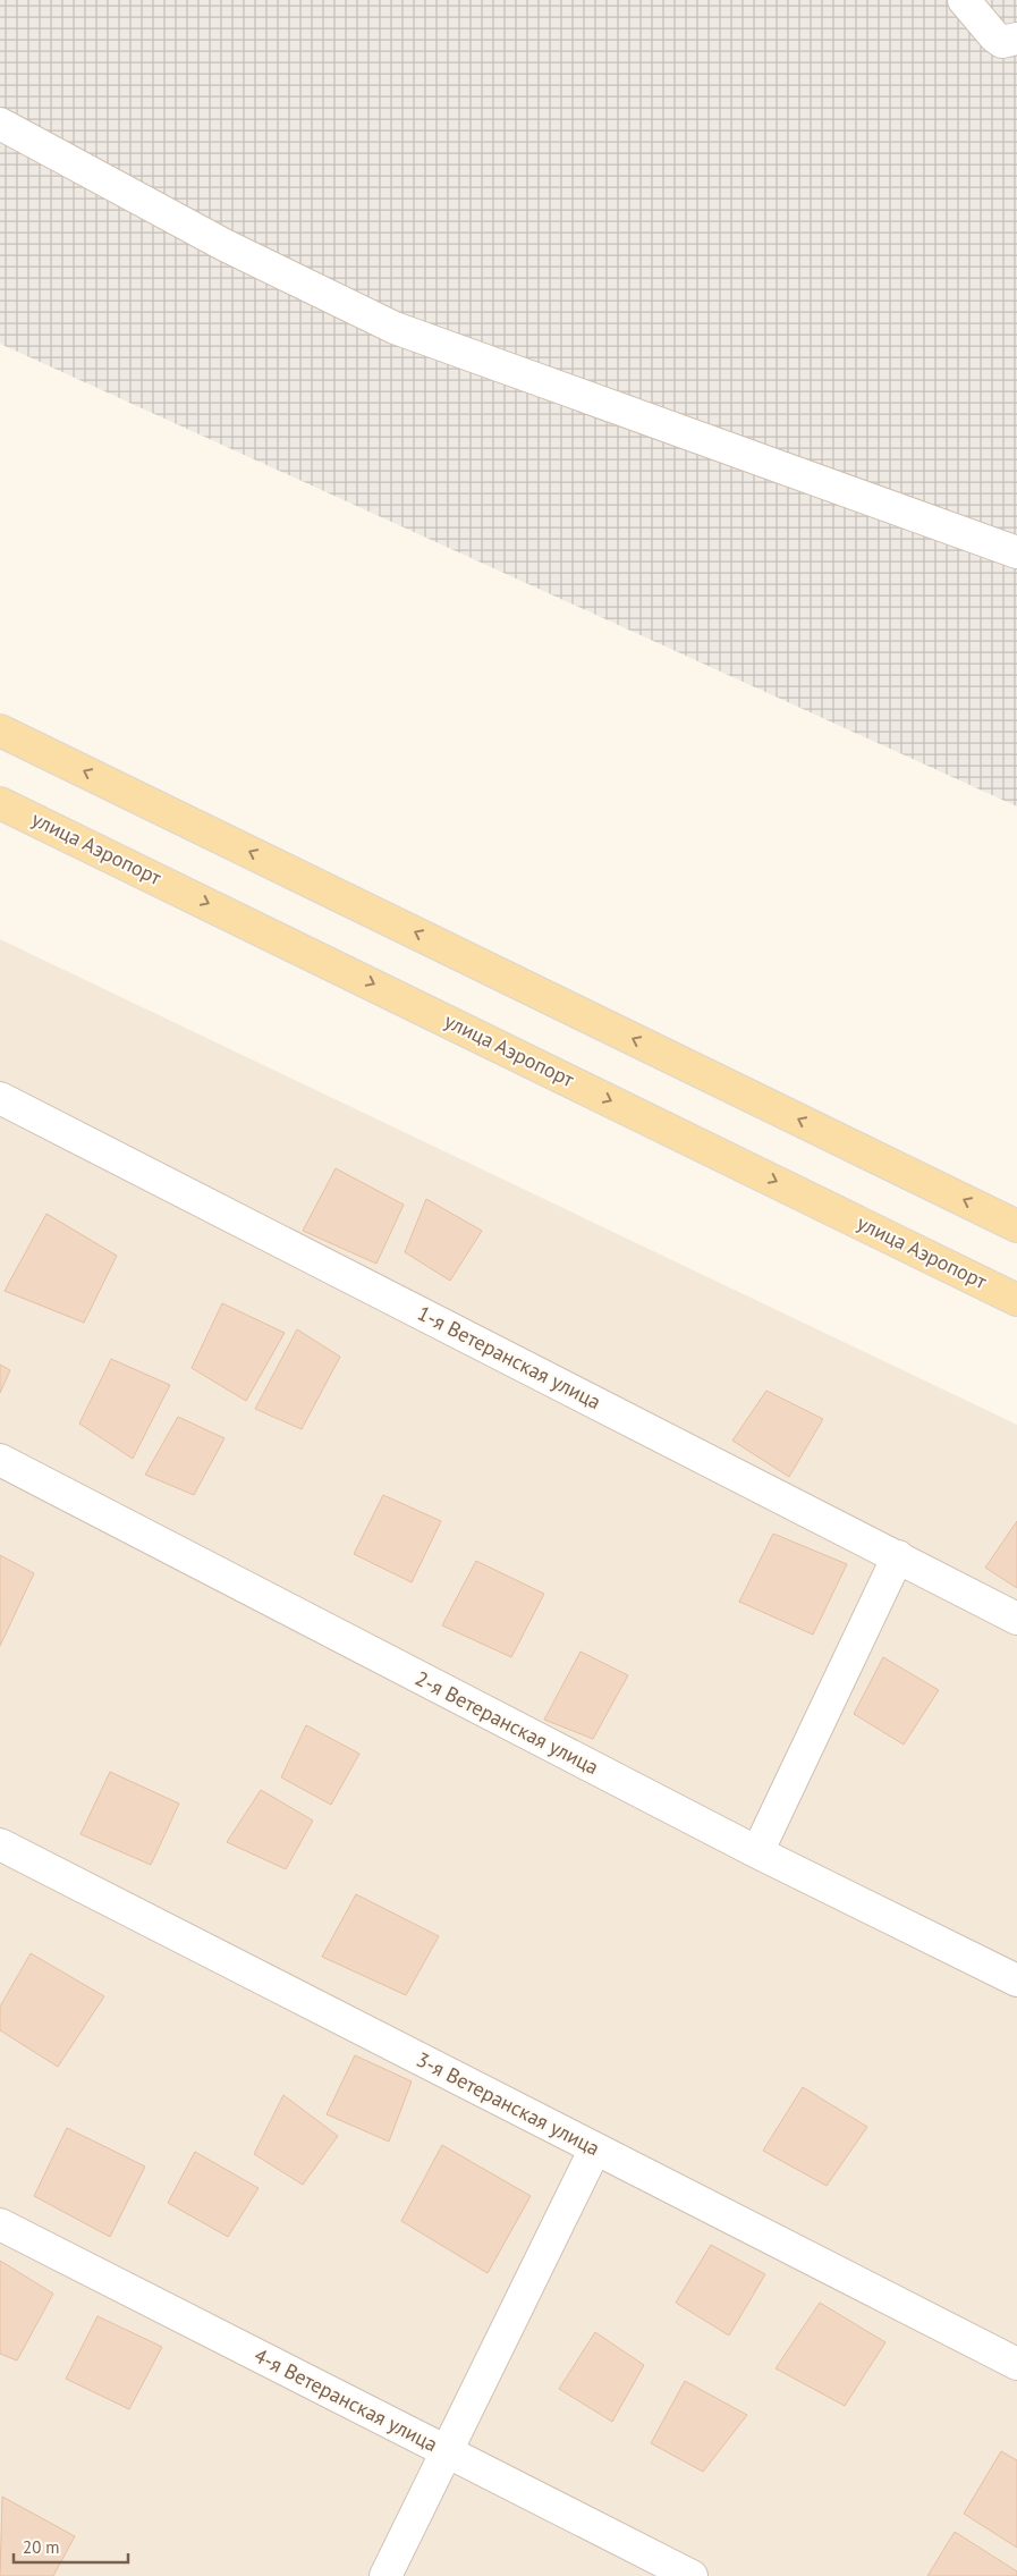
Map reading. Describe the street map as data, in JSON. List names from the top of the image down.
{
  "streets": {
    "main road": ["улица Аэропорт"],
    "street": [
      "1-я Ветеранская улица",
      "2-я Ветеранская улица",
      "3-я Ветеранская улица",
      "4-я Ветеранская улица"
    ]
  },
  "scale_bar": "20 m"
}
